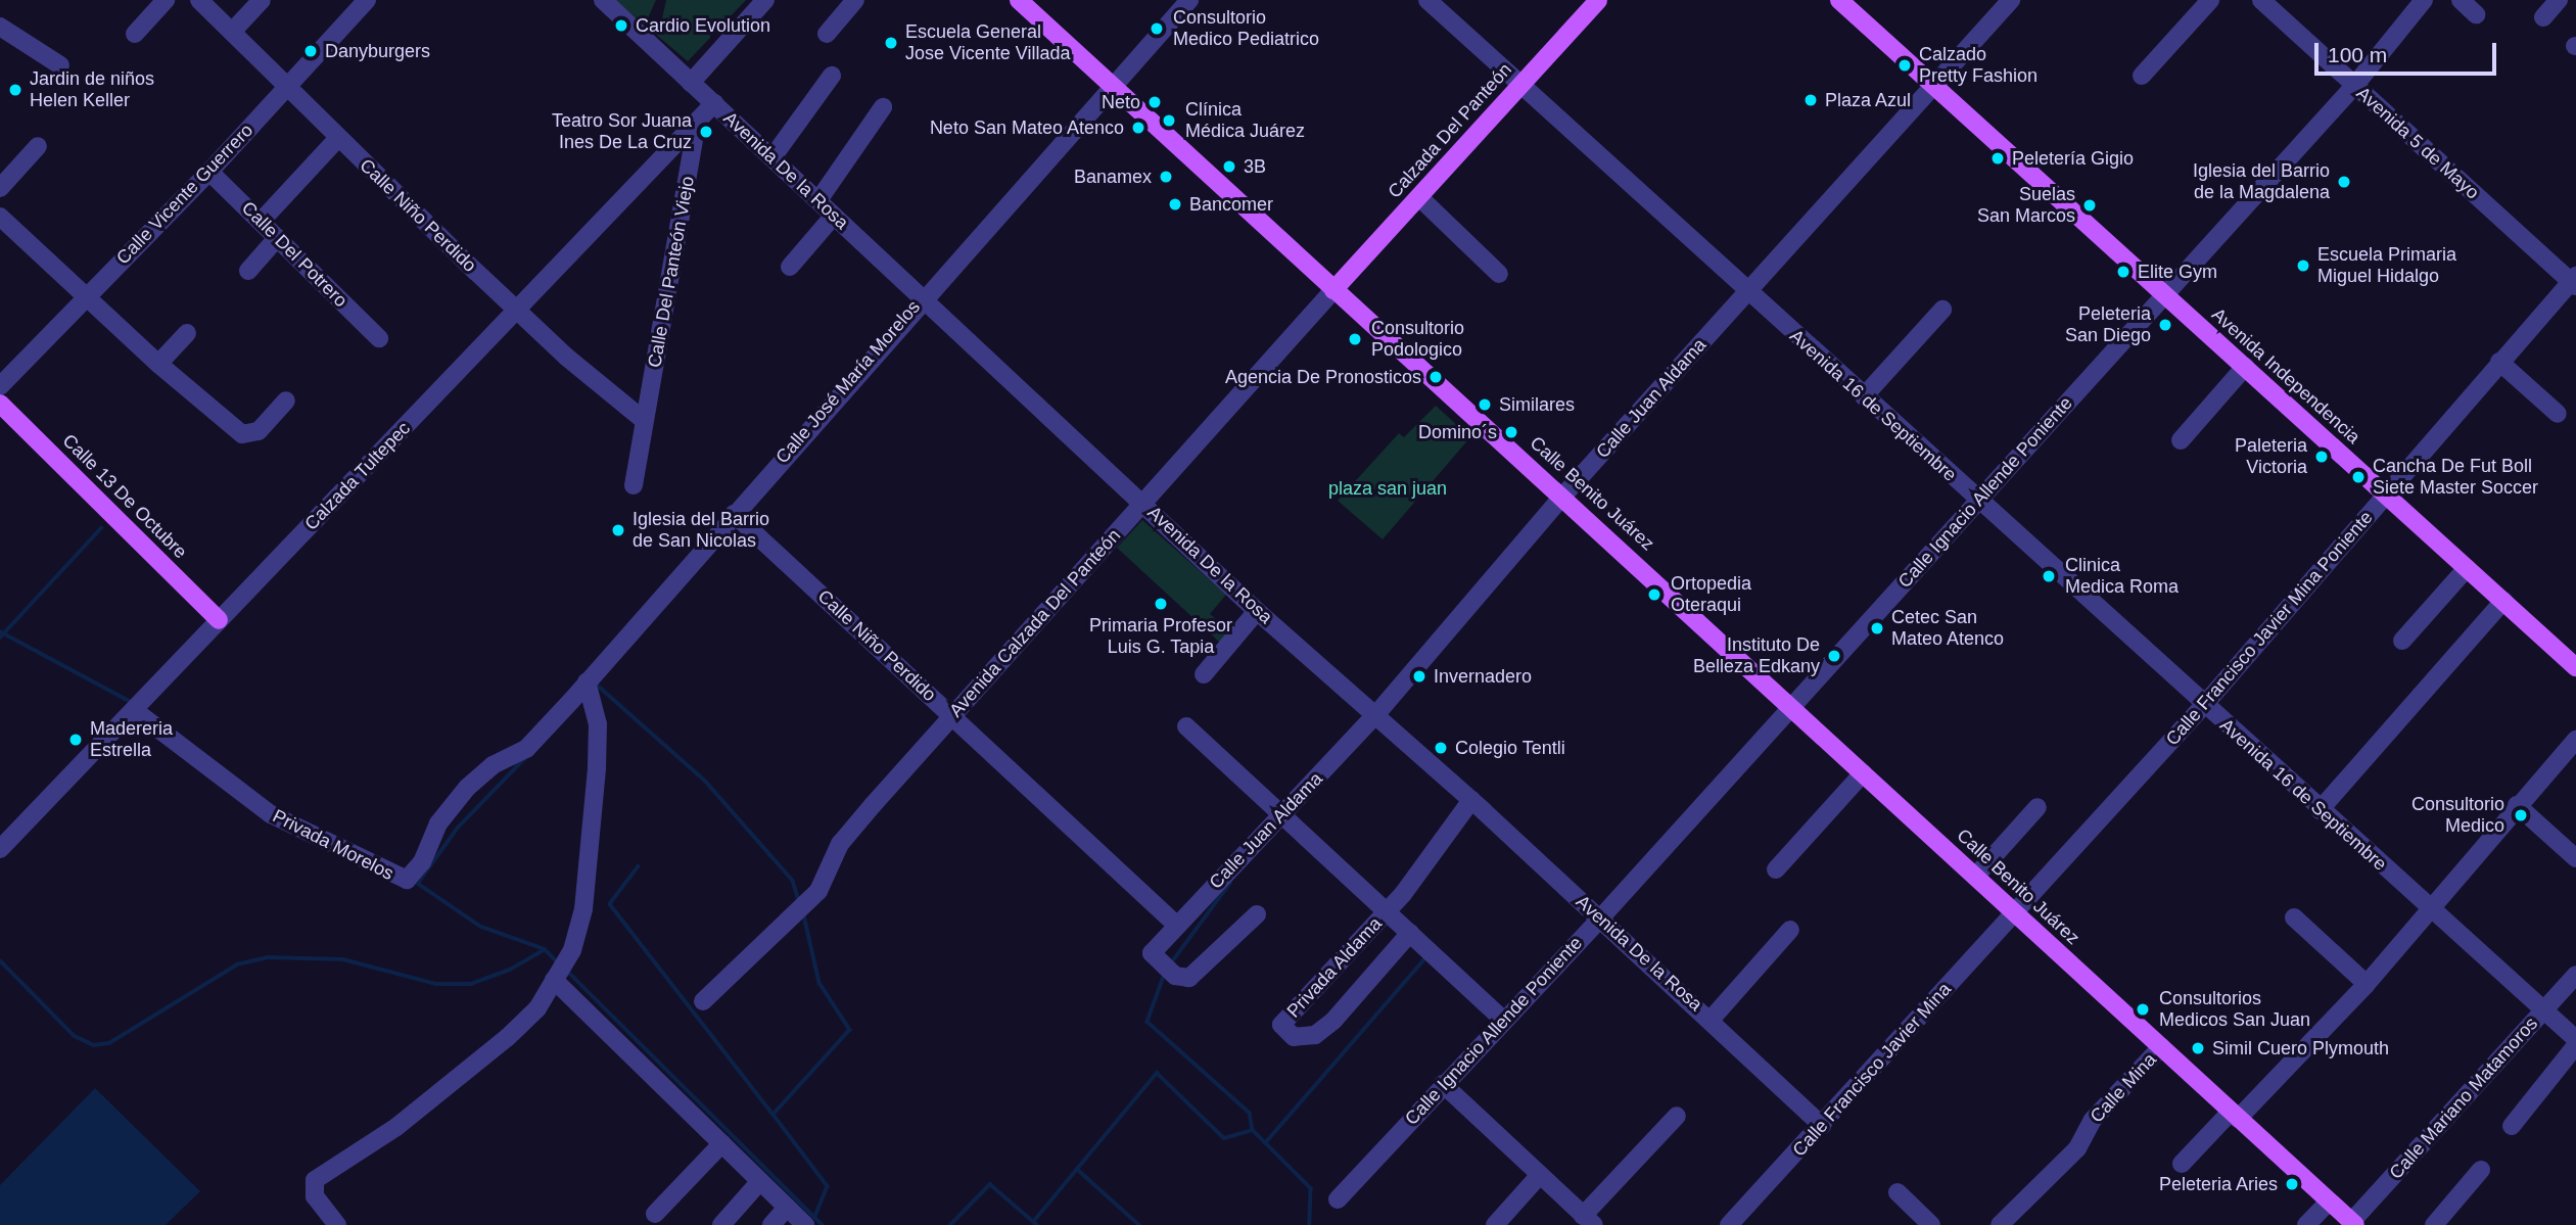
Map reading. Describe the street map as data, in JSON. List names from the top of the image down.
{
  "streets": {
    "main road": [
      "Calzada Del Panteón",
      "Avenida Independencia",
      "Calle Benito Juárez",
      "Calle 13 De Octubre"
    ],
    "street": [
      "Avenida 5 de Mayo",
      "Avenida De la Rosa",
      "Calle Vicente Guerrero",
      "Calle Niño Perdido",
      "Calle Del Potrero",
      "Calle Del Panteón Viejo",
      "Calle José María Morelos",
      "Calle Juan Aldama",
      "Avenida 16 de Septiembre",
      "Calzada Tultepec",
      "Calle Ignacio Allende Poniente",
      "Avenida Calzada Del Panteón",
      "Calle Francisco Javier Mina Poniente",
      "Privada Morelos",
      "Privada Aldama",
      "Calle Francisco Javier Mina",
      "Calle Mina",
      "Calle Mariano Matamoros"
    ]
  },
  "crossings": [
    ["Calzada Del Panteón", "Avenida 16 de Septiembre"],
    ["Calzada Del Panteón", "Calle Benito Juárez"],
    ["Calzada Del Panteón", "Avenida Calzada Del Panteón"],
    ["Avenida 5 de Mayo", "Calle Ignacio Allende Poniente"],
    ["Avenida 5 de Mayo", "Calle Francisco Javier Mina Poniente"],
    ["Avenida De la Rosa", "Calle José María Morelos"],
    ["Avenida De la Rosa", "Calle Juan Aldama"],
    ["Avenida De la Rosa", "Calzada Tultepec"],
    ["Avenida De la Rosa", "Calle Ignacio Allende Poniente"],
    ["Avenida De la Rosa", "Avenida Calzada Del Panteón"],
    ["Avenida De la Rosa", "Privada Aldama"],
    ["Avenida De la Rosa", "Calle Francisco Javier Mina"],
    ["Calle Vicente Guerrero", "Calle Niño Perdido"],
    ["Calle Vicente Guerrero", "Calle Del Potrero"],
    ["Calle Niño Perdido", "Calle Del Panteón Viejo"],
    ["Calle Niño Perdido", "Calle José María Morelos"],
    ["Calle Niño Perdido", "Calle Juan Aldama"],
    ["Calle Niño Perdido", "Calzada Tultepec"],
    ["Calle Niño Perdido", "Avenida Calzada Del Panteón"],
    ["Calle Del Panteón Viejo", "Calzada Tultepec"],
    ["Avenida Independencia", "Calle Juan Aldama"],
    ["Avenida Independencia", "Calle Ignacio Allende Poniente"],
    ["Avenida Independencia", "Calle Francisco Javier Mina Poniente"],
    ["Calle José María Morelos", "Calle Benito Juárez"],
    ["Calle José María Morelos", "Privada Morelos"],
    ["Calle Juan Aldama", "Avenida 16 de Septiembre"],
    ["Calle Juan Aldama", "Calle Benito Juárez"],
    ["Avenida 16 de Septiembre", "Calle Ignacio Allende Poniente"],
    ["Avenida 16 de Septiembre", "Calle Francisco Javier Mina Poniente"],
    ["Avenida 16 de Septiembre", "Calle Mariano Matamoros"],
    ["Calzada Tultepec", "Calle 13 De Octubre"],
    ["Calzada Tultepec", "Privada Morelos"],
    ["Calle Ignacio Allende Poniente", "Calle Benito Juárez"],
    ["Calle Benito Juárez", "Avenida Calzada Del Panteón"],
    ["Calle Benito Juárez", "Calle Francisco Javier Mina Poniente"],
    ["Calle Benito Juárez", "Calle Francisco Javier Mina"],
    ["Calle Benito Juárez", "Calle Mina"],
    ["Calle Benito Juárez", "Calle Mariano Matamoros"],
    ["Calle Francisco Javier Mina Poniente", "Calle Francisco Javier Mina"]
  ],
  "parks": ["plaza san juan"],
  "places": [
    "Cardio Evolution",
    "Consultorio Medico Pediatrico",
    "Escuela General Jose Vicente Villada",
    "Danyburgers",
    "Calzado Pretty Fashion",
    "Jardin de niños Helen Keller",
    "Plaza Azul",
    "Neto",
    "Clínica Médica Juárez",
    "Neto San Mateo Atenco",
    "Teatro Sor Juana Ines De La Cruz",
    "Peletería Gigio",
    "3B",
    "Banamex",
    "Iglesia del Barrio de la Magdalena",
    "Bancomer",
    "Suelas San Marcos",
    "Escuela Primaria Miguel Hidalgo",
    "Elite Gym",
    "Peleteria San Diego",
    "Consultorio Podologico",
    "Agencia De Pronosticos",
    "Similares",
    "Domino´s",
    "Paleteria Victoria",
    "Cancha De Fut Boll Siete Master Soccer",
    "Iglesia del Barrio de San Nicolas",
    "Clinica Medica Roma",
    "Ortopedia Oteraqui",
    "Primaria Profesor Luis G. Tapia",
    "Cetec San Mateo Atenco",
    "Instituto De Belleza Edkany",
    "Invernadero",
    "Madereria Estrella",
    "Colegio Tentli",
    "Consultorio Medico",
    "Consultorios Medicos San Juan",
    "Simil Cuero Plymouth",
    "Peleteria Aries"
  ],
  "scale_bar": "100 m"
}
